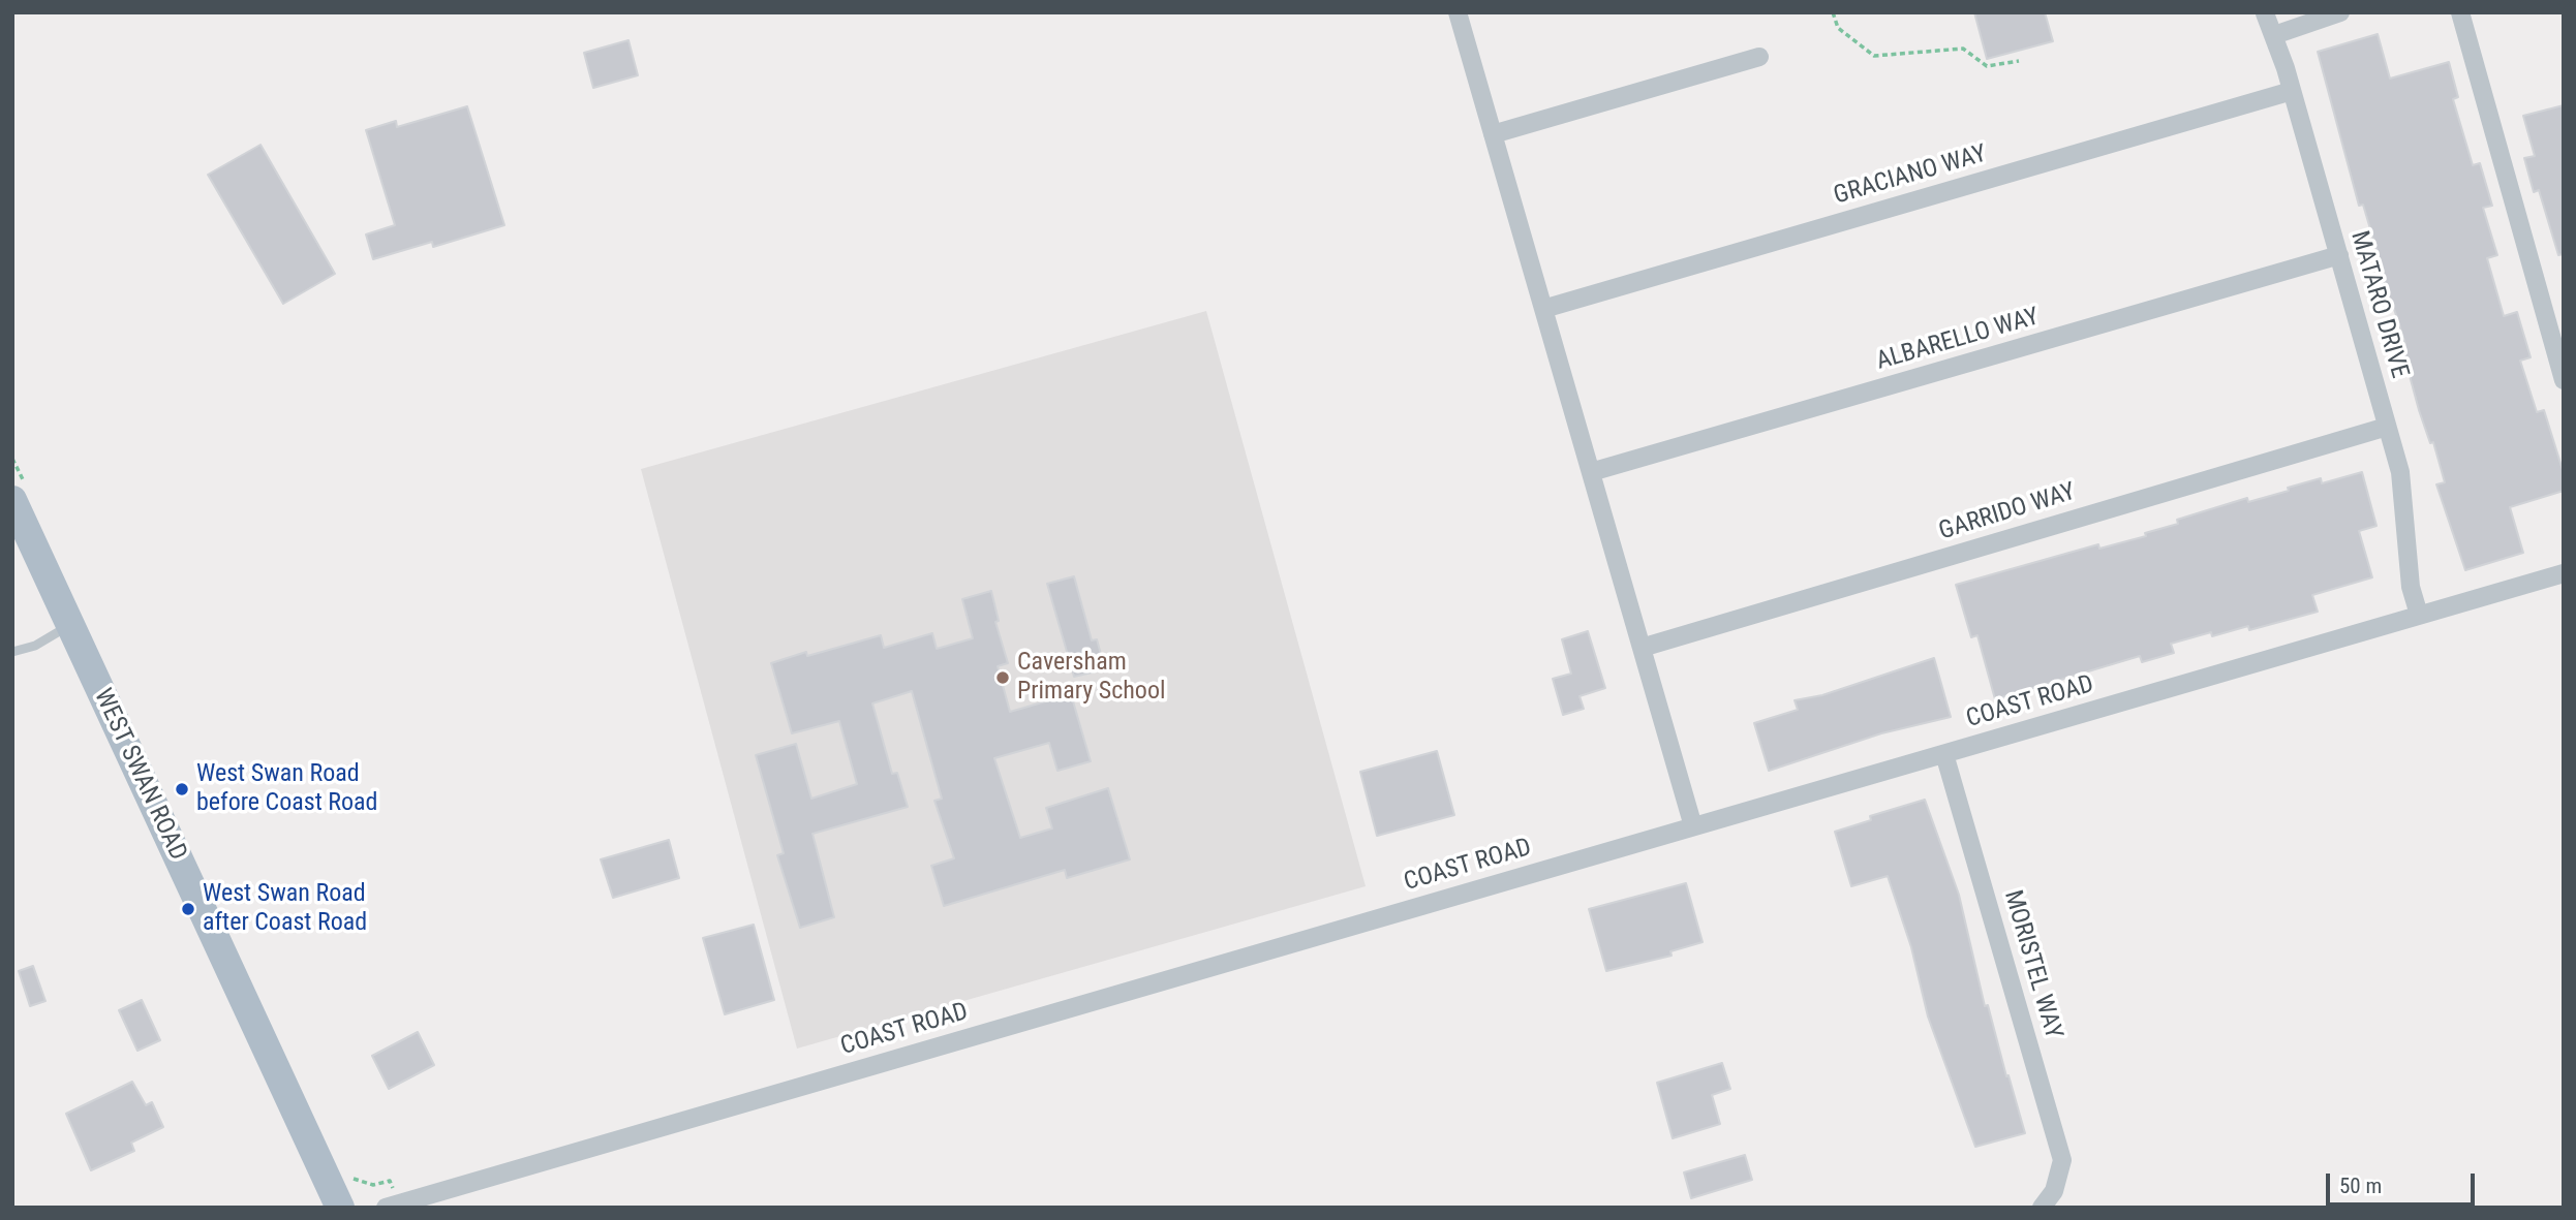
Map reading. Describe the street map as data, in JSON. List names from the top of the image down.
{
  "streets": {
    "main road": ["WEST SWAN ROAD"],
    "street": [
      "GRACIANO WAY",
      "MATARO DRIVE",
      "ALBARELLO WAY",
      "GARRIDO WAY",
      "COAST ROAD",
      "MORISTEL WAY"
    ]
  },
  "crossings": [
    ["GRACIANO WAY", "MATARO DRIVE"],
    ["MATARO DRIVE", "ALBARELLO WAY"],
    ["MATARO DRIVE", "GARRIDO WAY"],
    ["MATARO DRIVE", "COAST ROAD"],
    ["COAST ROAD", "MORISTEL WAY"]
  ],
  "places": ["Caversham Primary School", "West Swan Road before Coast Road", "West Swan Road after Coast Road"],
  "scale_bar": "50 m"
}
